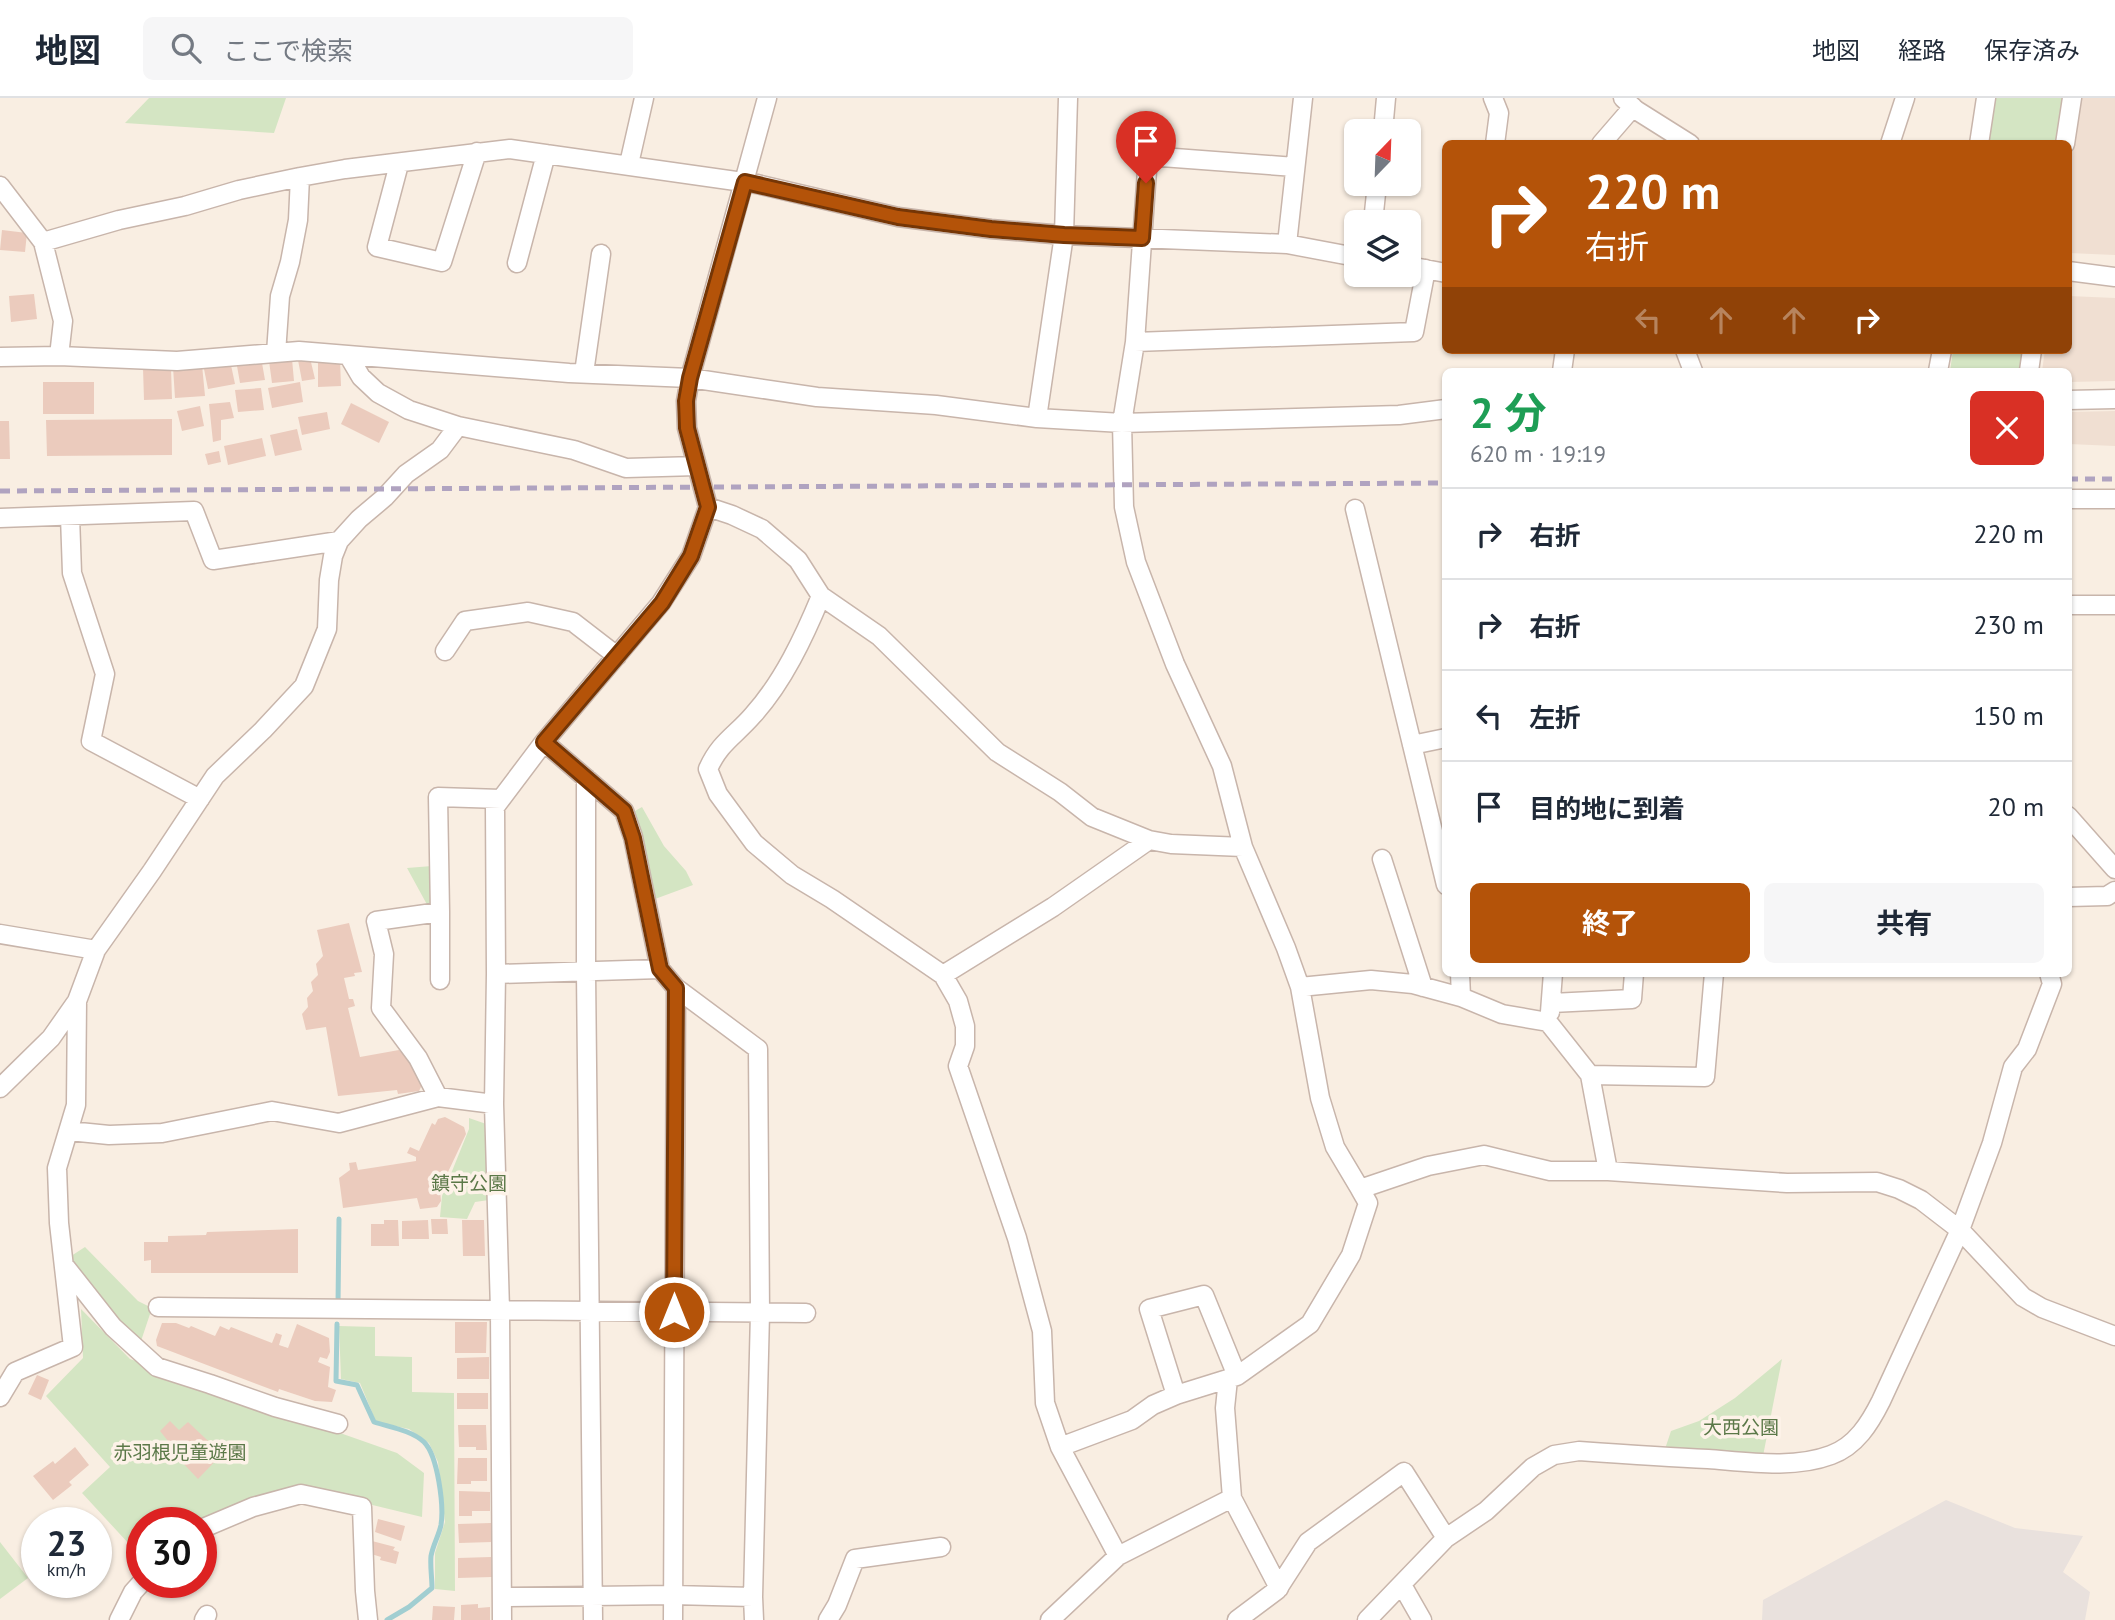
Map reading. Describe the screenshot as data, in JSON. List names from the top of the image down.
{
  "parks": ["鎮守公園", "大西公園", "赤羽根児童遊園"],
  "north": "top right",
  "page": {
    "header": "地図",
    "search": "ここで検索",
    "nav": ["地図", "経路", "保存済み"],
    "turn": ["220 m", "右折"],
    "heading": ["2 分", "620 m · 19:19"],
    "list": [
      {
        "name": "右折",
        "value": "220 m"
      },
      {
        "name": "右折",
        "value": "230 m"
      },
      {
        "name": "左折",
        "value": "150 m"
      },
      {
        "name": "目的地に到着",
        "value": "20 m"
      }
    ],
    "buttons": ["終了", "共有"],
    "speed": "23 km/h",
    "limit": "30"
  }
}
